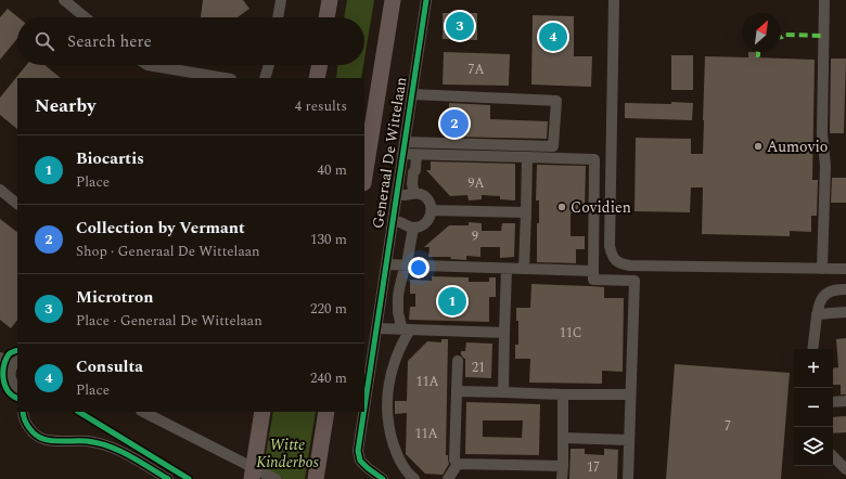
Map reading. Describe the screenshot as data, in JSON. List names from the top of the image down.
{
  "streets": {
    "street": ["Generaal De Wittelaan"]
  },
  "parks": ["Witte Kinderbos"],
  "places": ["Aumovio", "Covidien"],
  "house_numbers": [
    "7A",
    "9A",
    "9",
    "11C",
    "21",
    "11A",
    "7",
    "11A",
    "17"
  ],
  "north": "top right",
  "page": {
    "pins": [
      "3",
      "4",
      "2",
      "1"
    ],
    "search": "Search here",
    "heading": ["Nearby", "4 results"],
    "list": [
      {
        "mark": "1",
        "name": "Biocartis",
        "note": "Place",
        "value": "40 m"
      },
      {
        "mark": "2",
        "name": "Collection by Vermant",
        "note": "Shop · Generaal De Wittelaan",
        "value": "130 m"
      },
      {
        "mark": "3",
        "name": "Microtron",
        "note": "Place · Generaal De Wittelaan",
        "value": "220 m"
      },
      {
        "mark": "4",
        "name": "Consulta",
        "note": "Place",
        "value": "240 m"
      }
    ],
    "map_buttons": ["+", "−"]
  }
}
